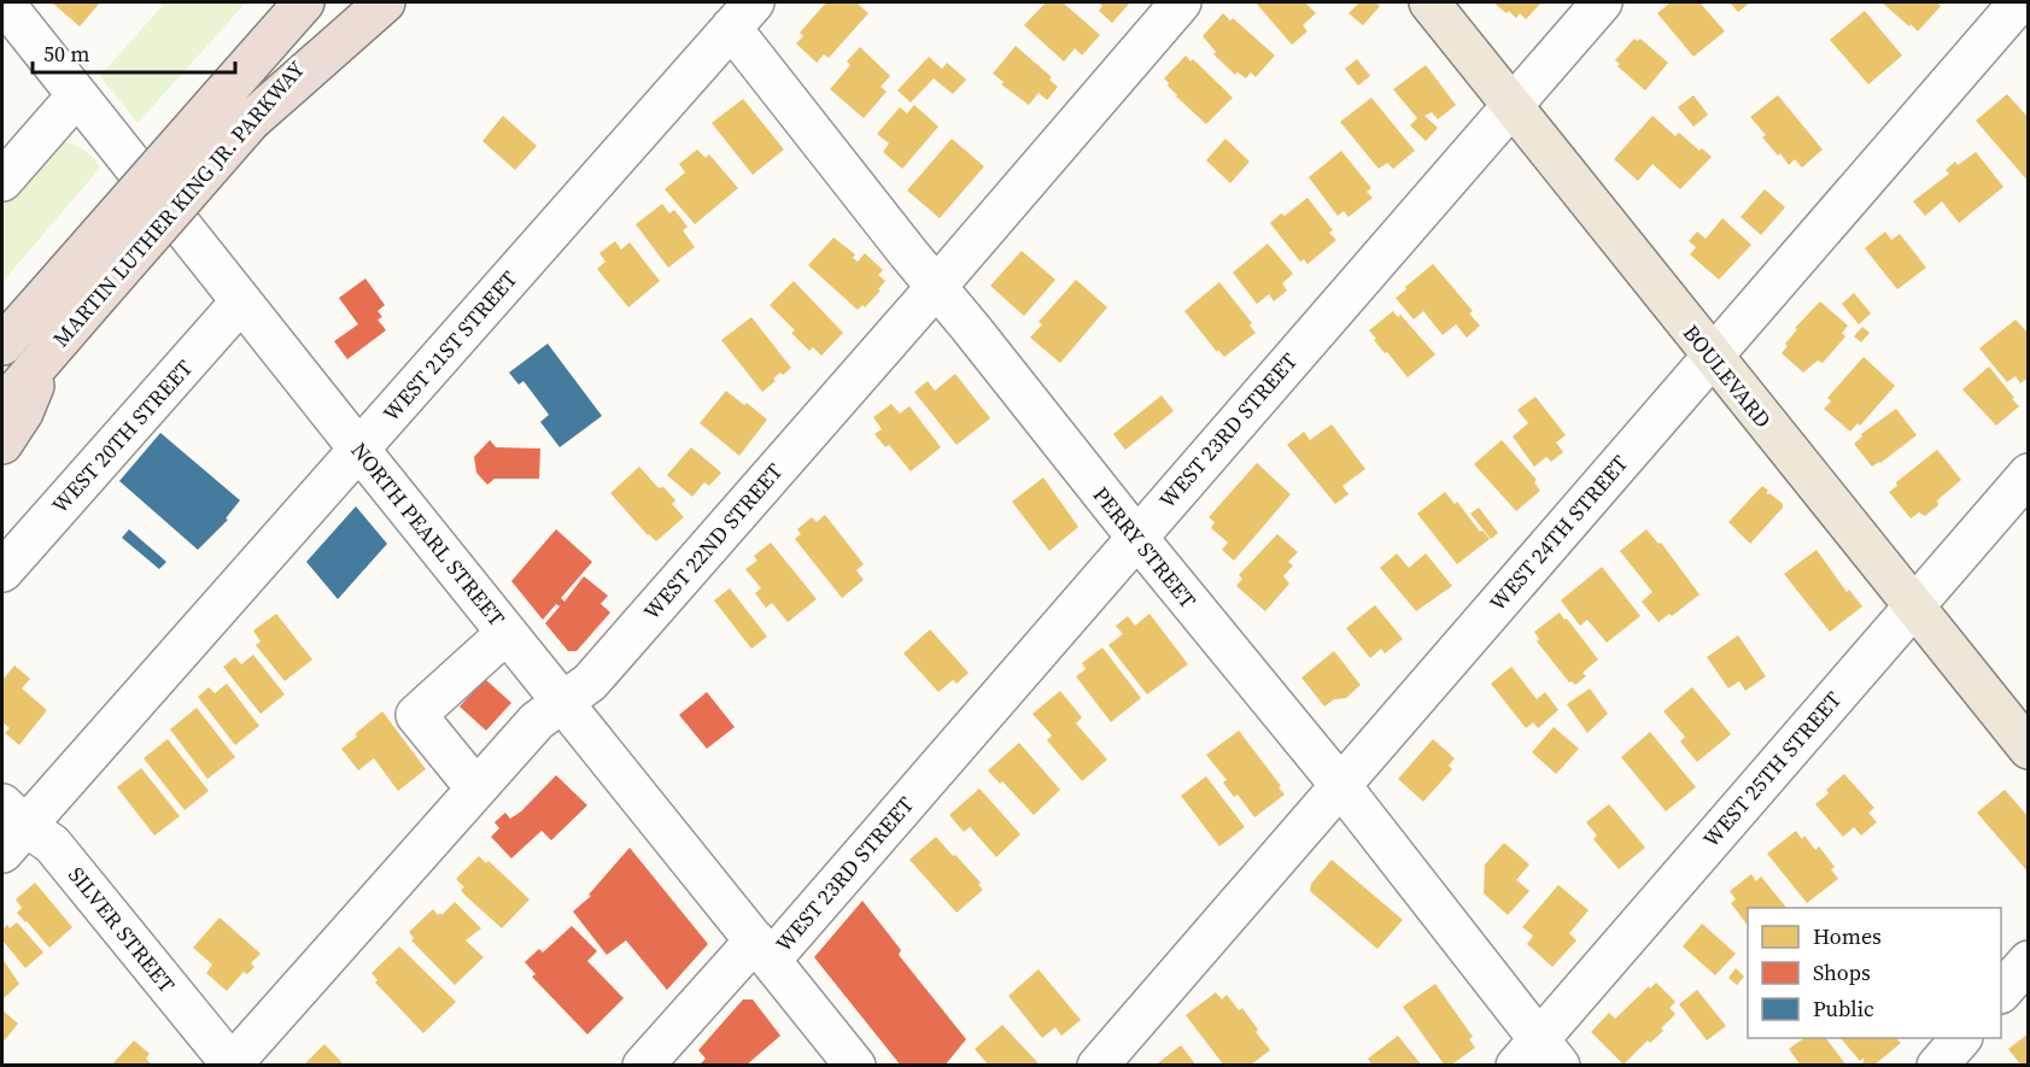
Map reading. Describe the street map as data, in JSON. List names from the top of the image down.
{
  "streets": {
    "highway": ["MARTIN LUTHER KING JR. PARKWAY"],
    "main road": ["BOULEVARD"],
    "street": [
      "WEST 21ST STREET",
      "WEST 23RD STREET",
      "WEST 20TH STREET",
      "WEST 24TH STREET",
      "NORTH PEARL STREET",
      "WEST 22ND STREET",
      "PERRY STREET",
      "WEST 25TH STREET",
      "SILVER STREET"
    ]
  },
  "crossings": [
    ["WEST 21ST STREET", "NORTH PEARL STREET"],
    ["WEST 21ST STREET", "PERRY STREET"],
    ["WEST 21ST STREET", "SILVER STREET"],
    ["BOULEVARD", "WEST 23RD STREET"],
    ["BOULEVARD", "WEST 24TH STREET"],
    ["BOULEVARD", "WEST 25TH STREET"],
    ["WEST 23RD STREET", "NORTH PEARL STREET"],
    ["WEST 23RD STREET", "PERRY STREET"],
    ["WEST 20TH STREET", "NORTH PEARL STREET"],
    ["WEST 24TH STREET", "PERRY STREET"],
    ["NORTH PEARL STREET", "WEST 22ND STREET"],
    ["WEST 22ND STREET", "PERRY STREET"],
    ["WEST 22ND STREET", "SILVER STREET"],
    ["PERRY STREET", "WEST 25TH STREET"]
  ],
  "legend": ["Homes", "Shops", "Public"],
  "scale_bar": "50 m"
}
